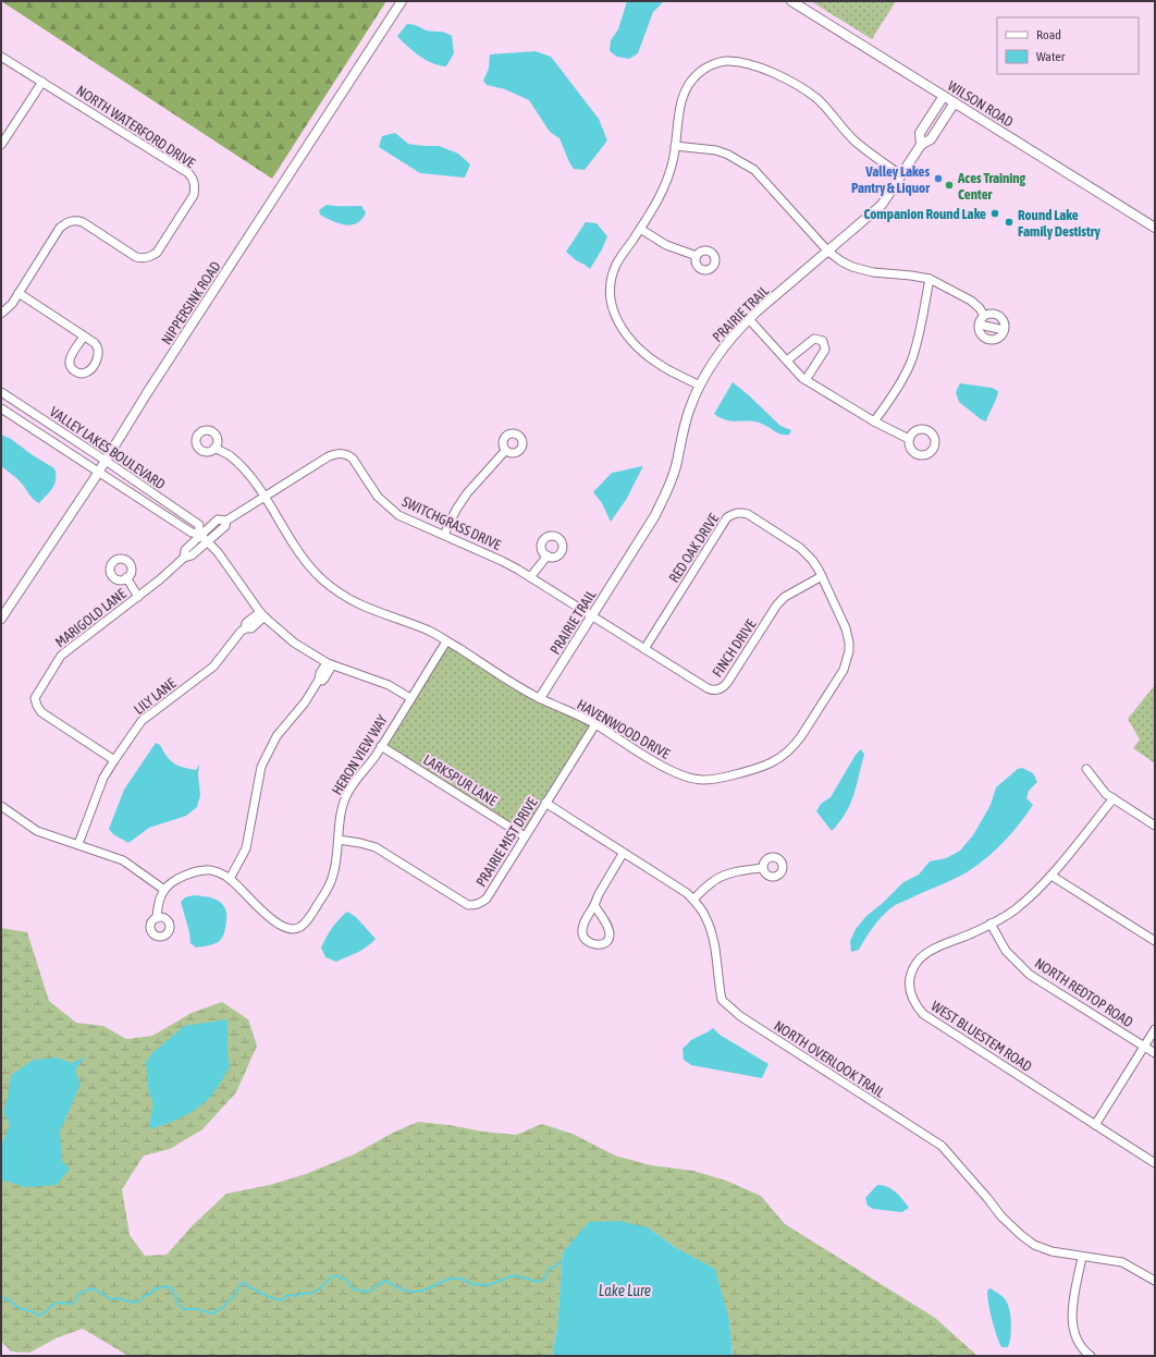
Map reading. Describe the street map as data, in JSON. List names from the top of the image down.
{
  "streets": {
    "street": [
      "WILSON ROAD",
      "NORTH WATERFORD DRIVE",
      "NIPPERSINK ROAD",
      "PRAIRIE TRAIL",
      "VALLEY LAKES BOULEVARD",
      "SWITCHGRASS DRIVE",
      "RED OAK DRIVE",
      "MARIGOLD LANE",
      "FINCH DRIVE",
      "LILY LANE",
      "HAVENWOOD DRIVE",
      "HERON VIEW WAY",
      "LARKSPUR LANE",
      "PRAIRIE MIST DRIVE",
      "NORTH REDTOP ROAD",
      "WEST BLUESTEM ROAD",
      "NORTH OVERLOOK TRAIL"
    ]
  },
  "crossings": [
    ["WILSON ROAD", "PRAIRIE TRAIL"],
    ["NIPPERSINK ROAD", "VALLEY LAKES BOULEVARD"],
    ["PRAIRIE TRAIL", "SWITCHGRASS DRIVE"],
    ["PRAIRIE TRAIL", "FINCH DRIVE"],
    ["PRAIRIE TRAIL", "HAVENWOOD DRIVE"],
    ["VALLEY LAKES BOULEVARD", "MARIGOLD LANE"],
    ["VALLEY LAKES BOULEVARD", "LILY LANE"],
    ["VALLEY LAKES BOULEVARD", "HERON VIEW WAY"],
    ["SWITCHGRASS DRIVE", "MARIGOLD LANE"],
    ["SWITCHGRASS DRIVE", "FINCH DRIVE"],
    ["SWITCHGRASS DRIVE", "HAVENWOOD DRIVE"],
    ["RED OAK DRIVE", "FINCH DRIVE"],
    ["RED OAK DRIVE", "HAVENWOOD DRIVE"],
    ["MARIGOLD LANE", "LILY LANE"],
    ["FINCH DRIVE", "HAVENWOOD DRIVE"],
    ["HAVENWOOD DRIVE", "HERON VIEW WAY"],
    ["HAVENWOOD DRIVE", "PRAIRIE MIST DRIVE"],
    ["HERON VIEW WAY", "LARKSPUR LANE"],
    ["HERON VIEW WAY", "PRAIRIE MIST DRIVE"],
    ["LARKSPUR LANE", "PRAIRIE MIST DRIVE"],
    ["PRAIRIE MIST DRIVE", "NORTH OVERLOOK TRAIL"],
    ["NORTH REDTOP ROAD", "WEST BLUESTEM ROAD"]
  ],
  "water": ["Lake Lure"],
  "places": [
    "Valley Lakes Pantry & Liquor",
    "Aces Training Center",
    "Companion Round Lake",
    "Round Lake Family Destistry"
  ],
  "legend": ["Road", "Water"]
}
